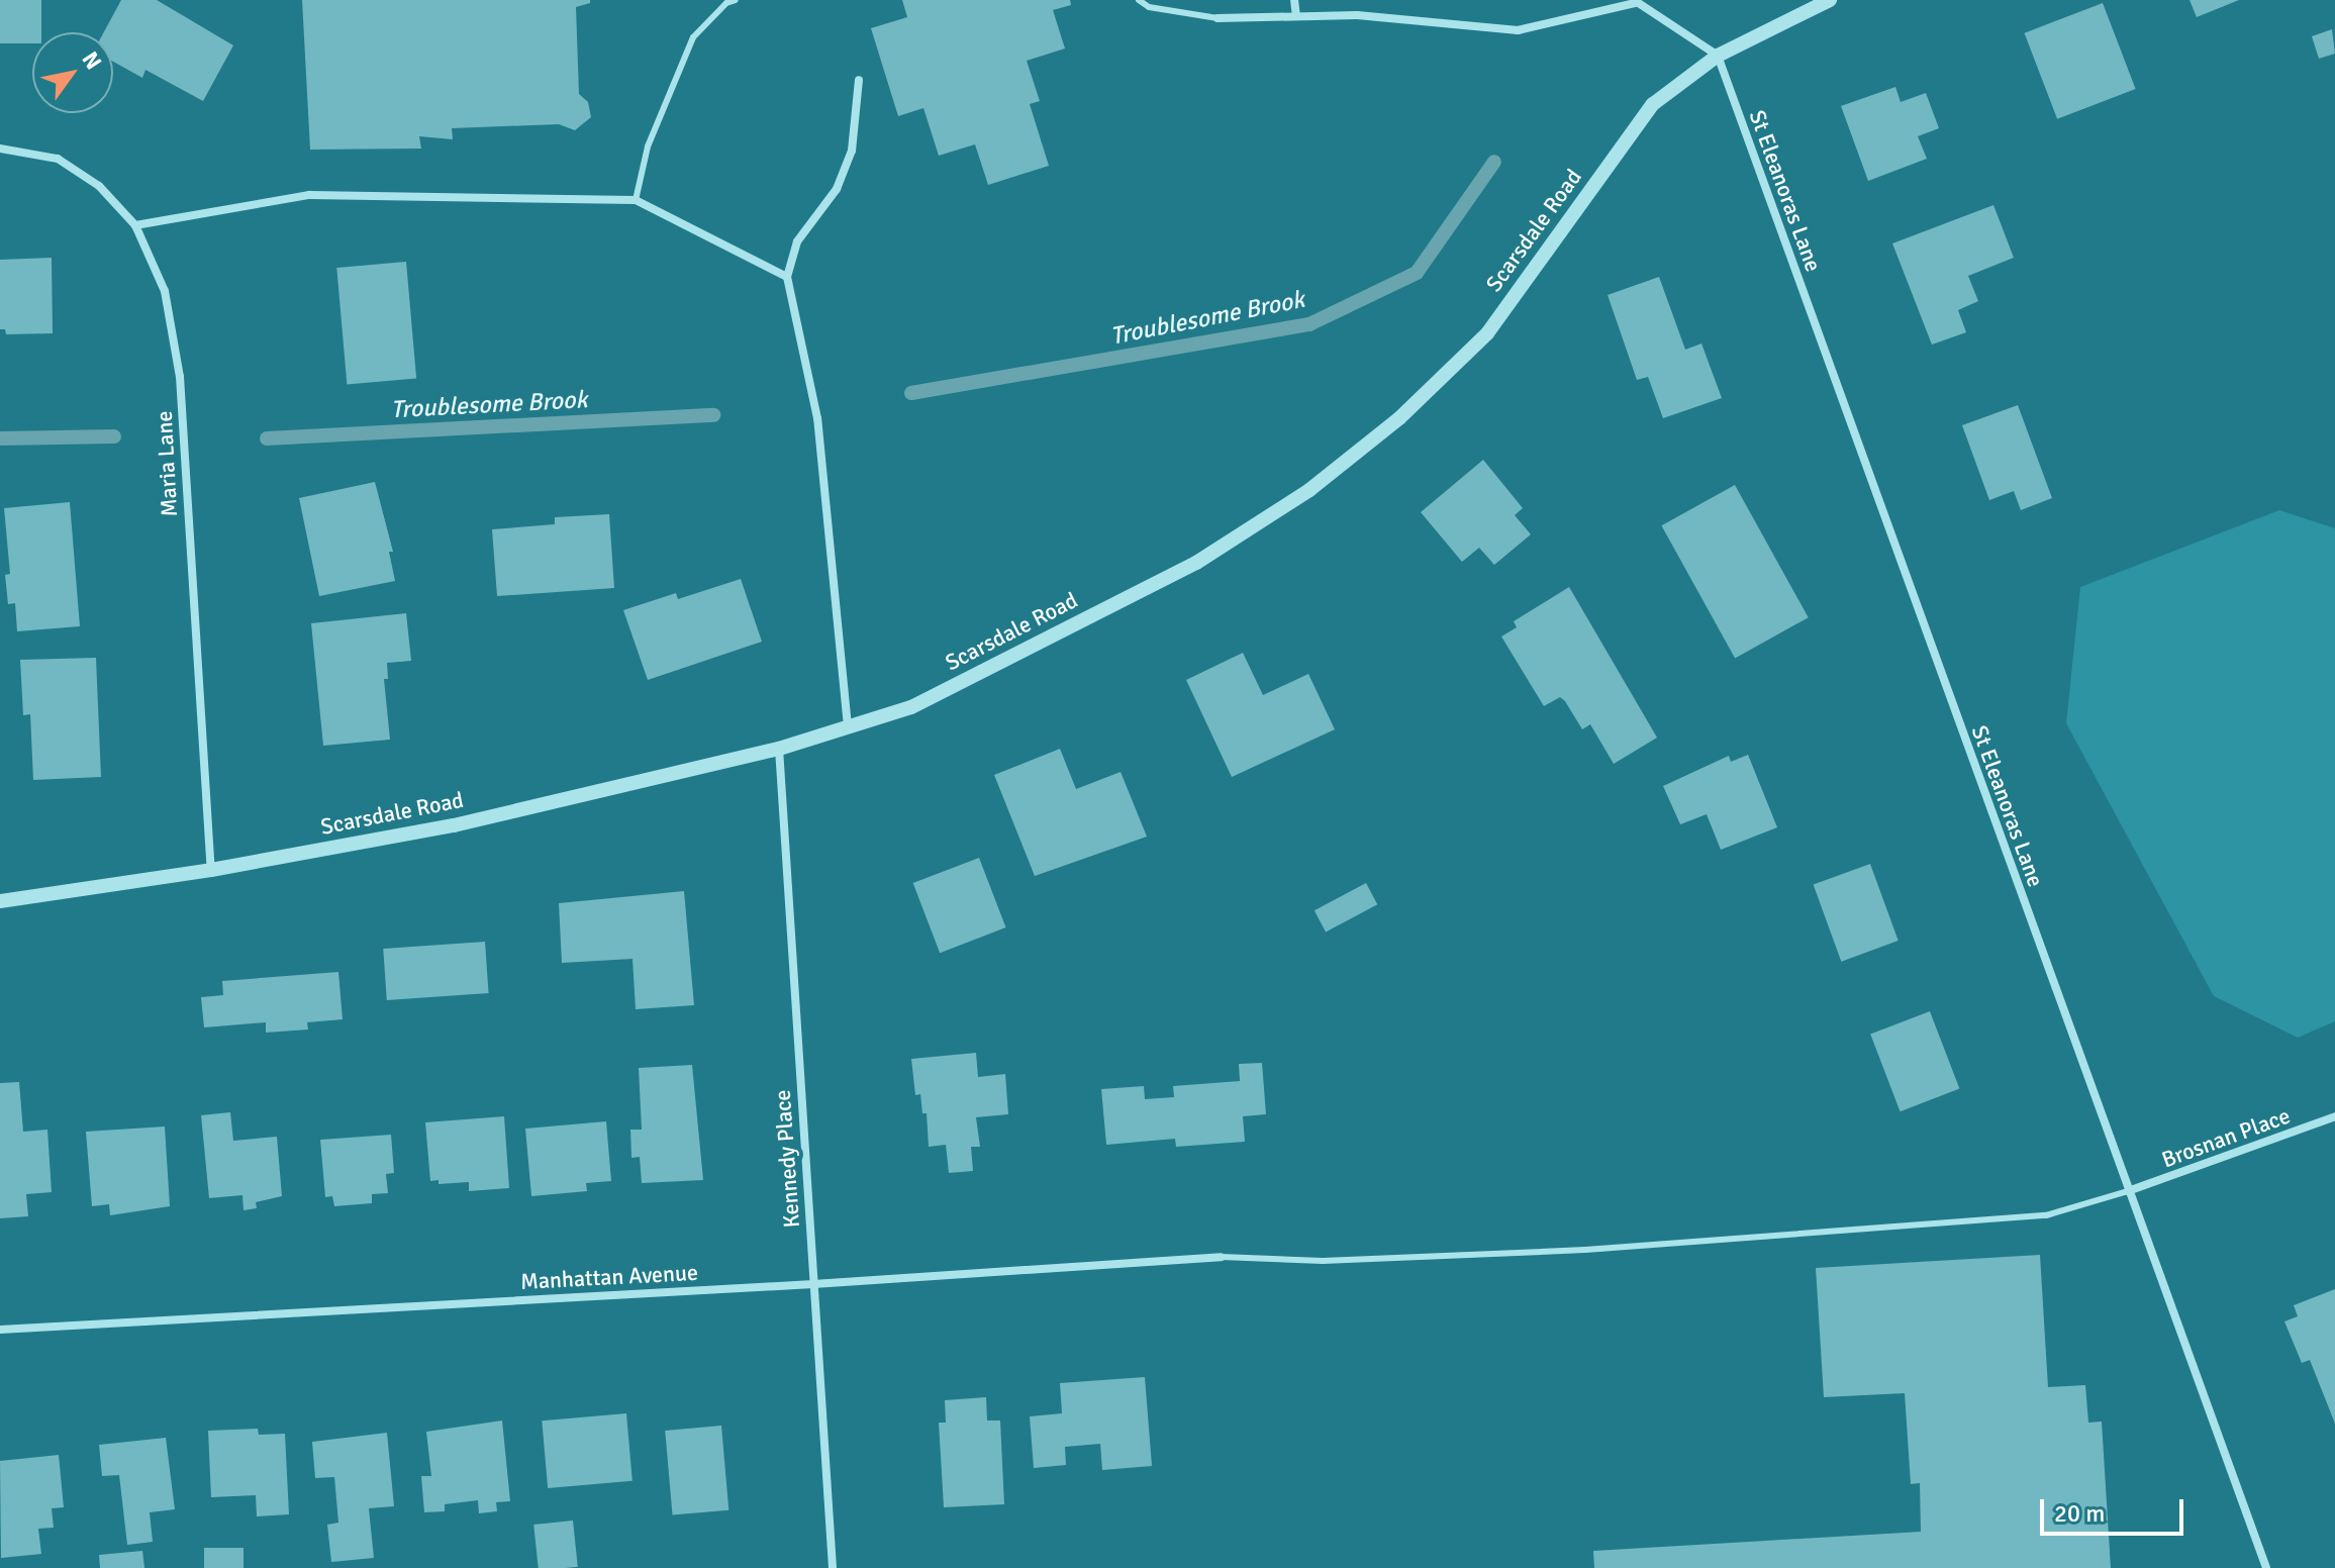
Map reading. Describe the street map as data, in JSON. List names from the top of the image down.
{
  "streets": {
    "street": [
      "St Eleanoras Lane",
      "Scarsdale Road",
      "Maria Lane",
      "Brosnan Place",
      "Kennedy Place",
      "Manhattan Avenue"
    ]
  },
  "crossings": [
    ["St Eleanoras Lane", "Scarsdale Road"],
    ["St Eleanoras Lane", "Brosnan Place"],
    ["Scarsdale Road", "Maria Lane"],
    ["Scarsdale Road", "Kennedy Place"],
    ["Kennedy Place", "Manhattan Avenue"]
  ],
  "water": ["Troublesome Brook"],
  "scale_bar": "20 m",
  "north": "top right"
}
